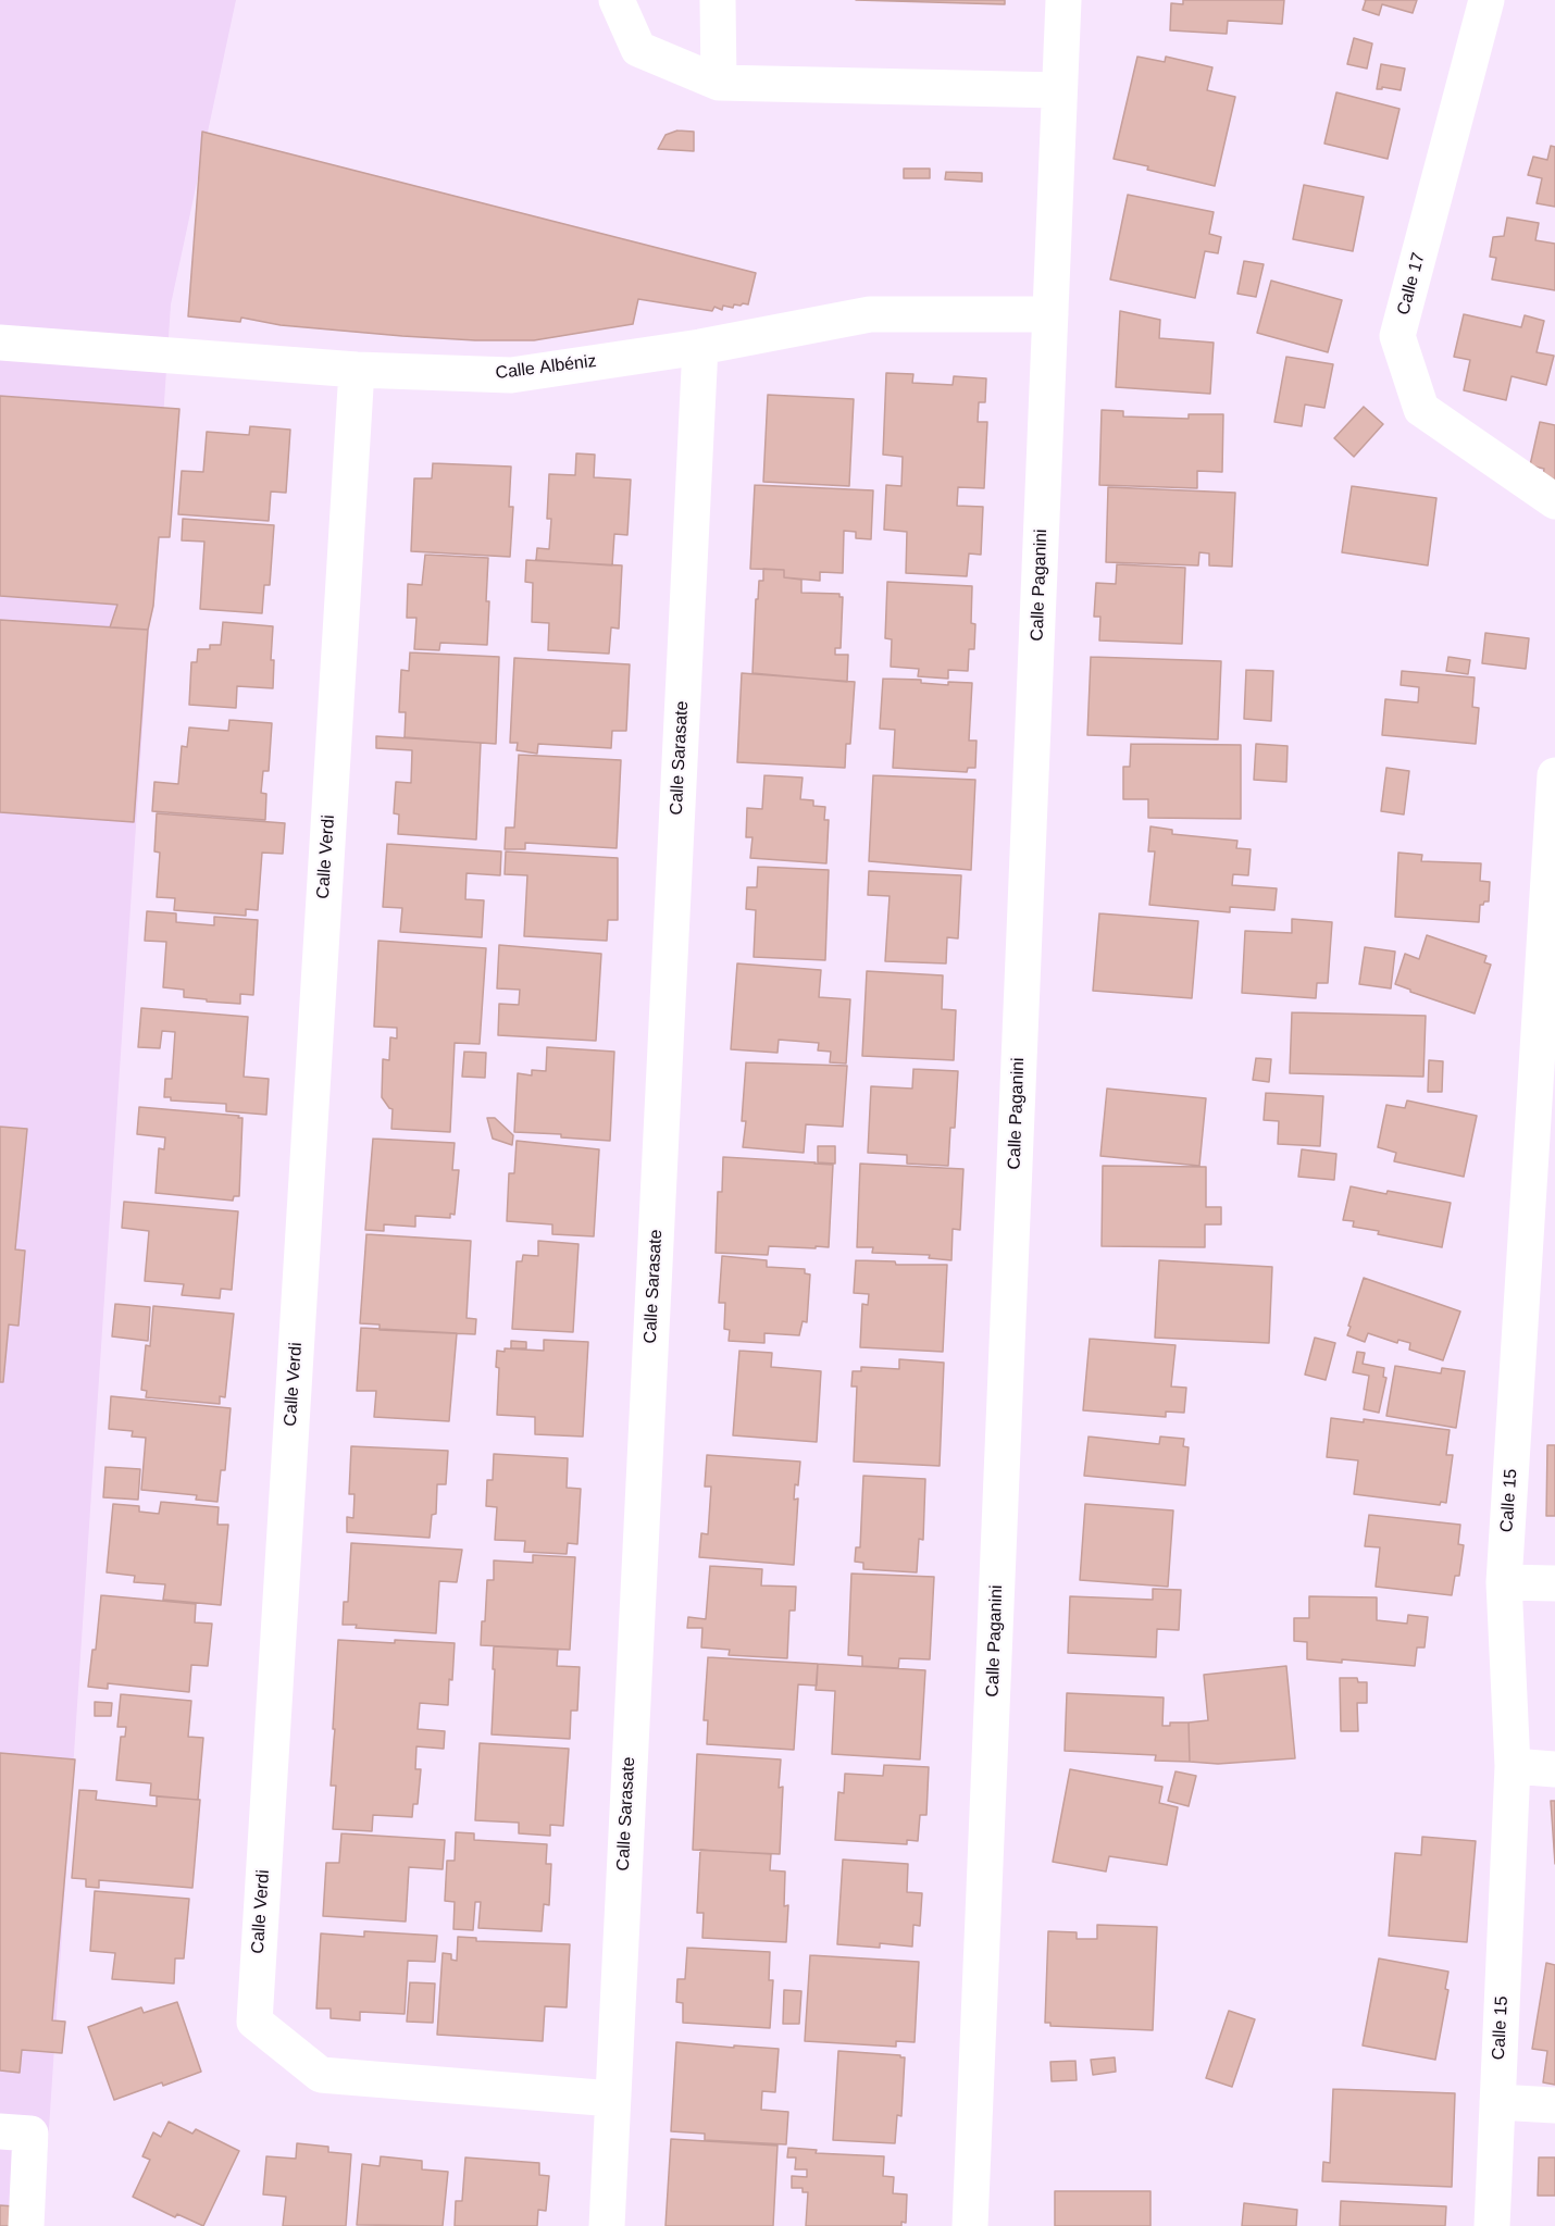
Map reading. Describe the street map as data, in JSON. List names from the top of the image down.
{
  "streets": {
    "street": [
      "Calle 17",
      "Calle Albéniz",
      "Calle Paganini",
      "Calle Sarasate",
      "Calle Verdi",
      "Calle 15"
    ]
  },
  "crossings": [
    ["Calle Albéniz", "Calle Paganini"],
    ["Calle Albéniz", "Calle Sarasate"],
    ["Calle Albéniz", "Calle Verdi"],
    ["Calle Sarasate", "Calle Verdi"]
  ]
}
